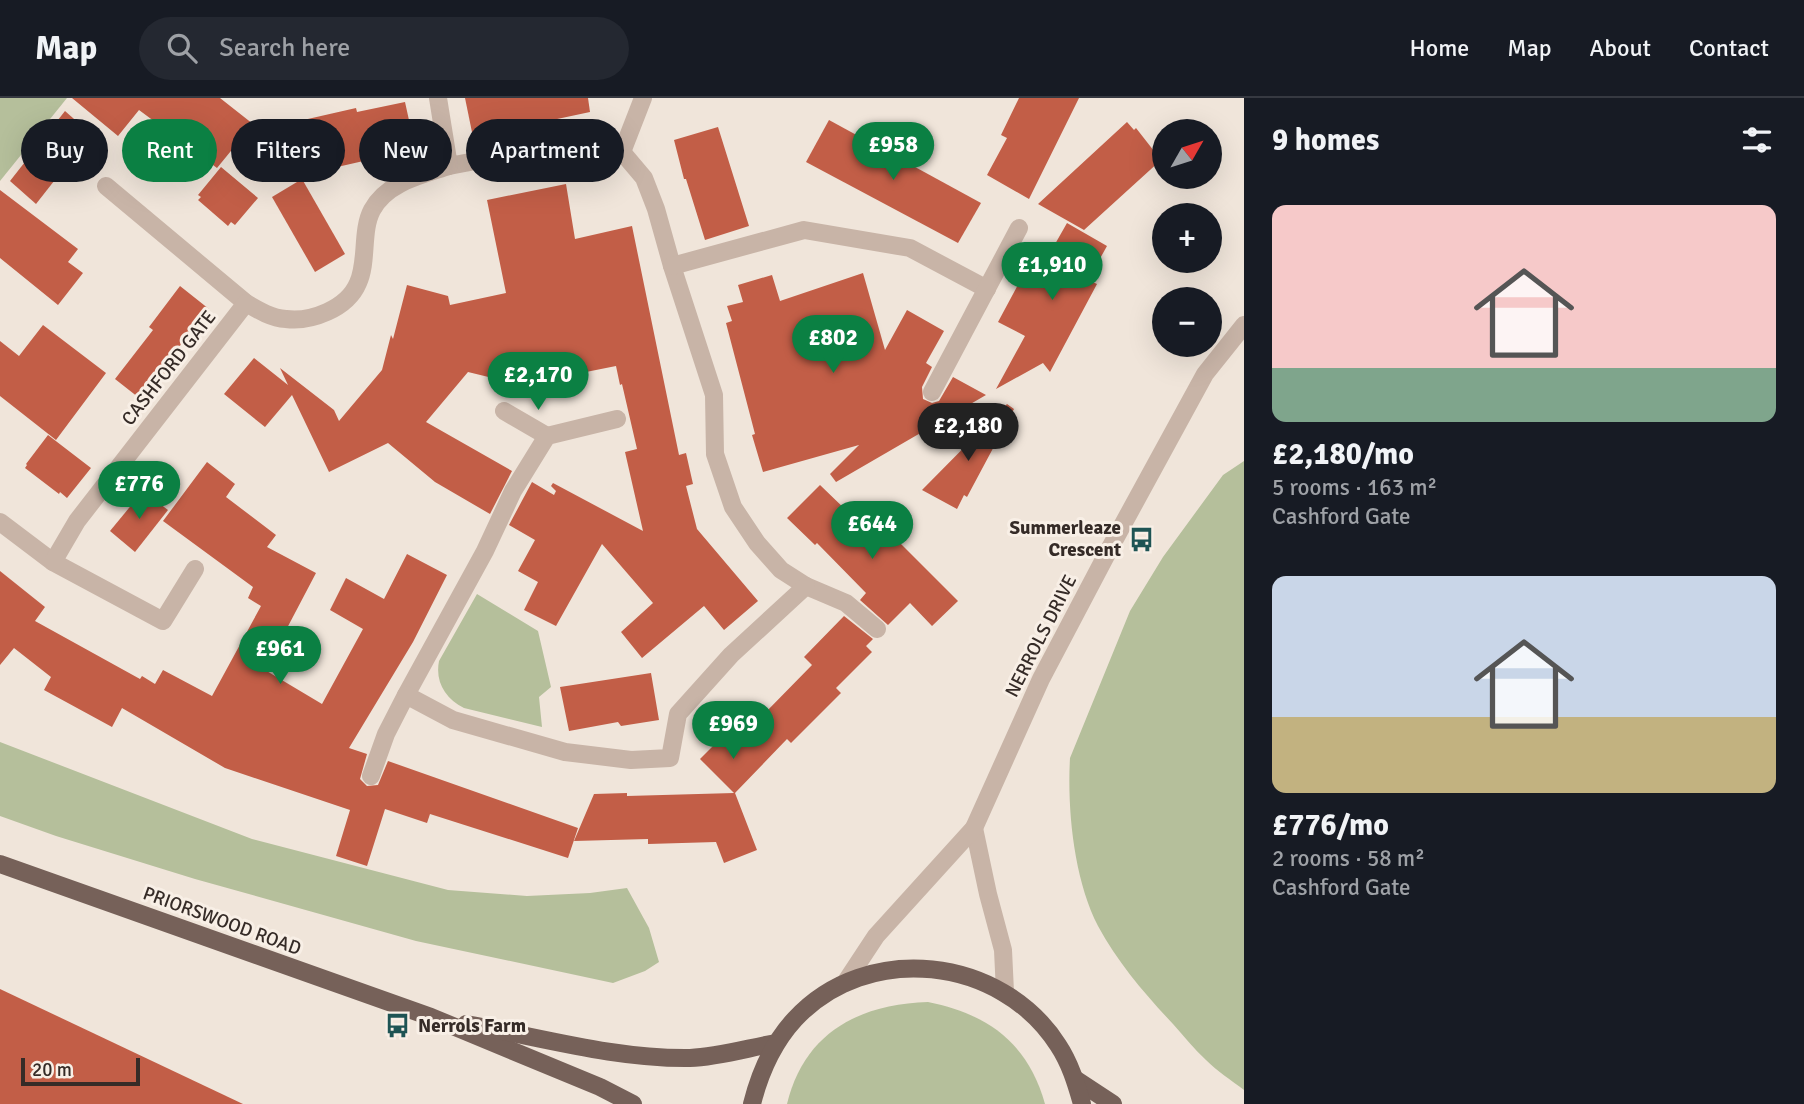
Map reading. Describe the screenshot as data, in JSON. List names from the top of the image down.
{
  "streets": {
    "main road": ["PRIORSWOOD ROAD"],
    "street": ["CASHFORD GATE", "NERROLS DRIVE"]
  },
  "places": {
    "bus stop": ["Summerleaze Crescent", "Nerrols Farm"]
  },
  "scale_bar": "20 m",
  "north": "top right",
  "page": {
    "header": "Map",
    "search": "Search here",
    "nav": [
      "Home",
      "Map",
      "About",
      "Contact"
    ],
    "heading": "9 homes",
    "map_buttons": ["+", "−"],
    "chip": [
      "Buy",
      "Rent",
      "Filters",
      "New",
      "Apartment"
    ],
    "price": [
      "£958",
      "£1,910",
      "£802",
      "£2,170",
      "£2,180",
      "£776",
      "£644",
      "£961",
      "£969"
    ],
    "list": [
      {
        "name": "£2,180/mo",
        "note": "5 rooms · 163 m² · Cashford Gate"
      },
      {
        "name": "£776/mo",
        "note": "2 rooms · 58 m² · Cashford Gate"
      }
    ],
    "scale": "20 m"
  }
}
